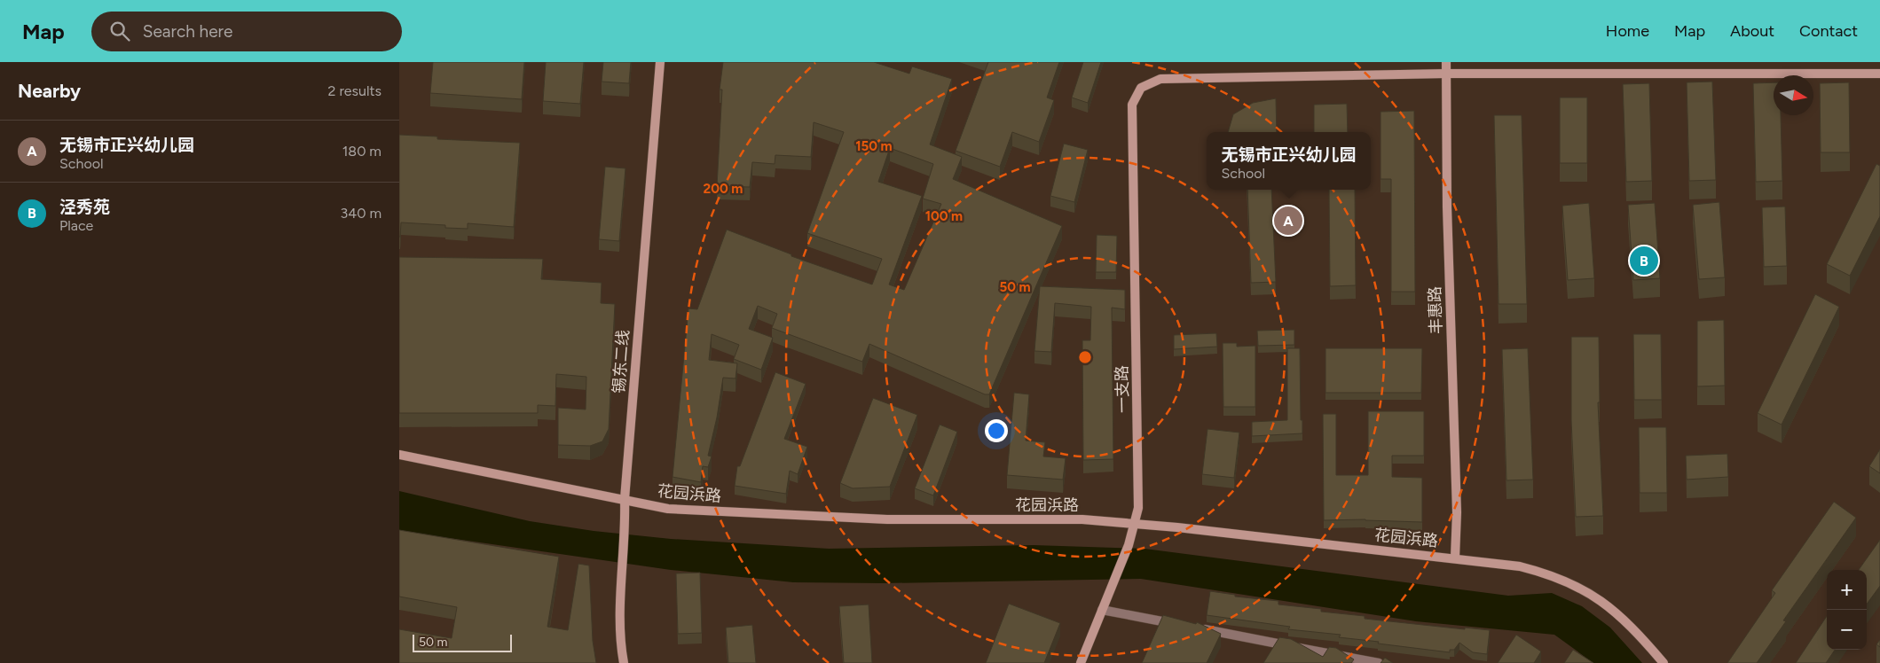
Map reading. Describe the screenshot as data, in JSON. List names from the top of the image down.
{
  "streets": {
    "street": [
      "丰惠路",
      "锡东二线",
      "一支路",
      "花园浜路"
    ]
  },
  "crossings": [
    ["丰惠路", "一支路"],
    ["丰惠路", "花园浜路"],
    ["锡东二线", "花园浜路"],
    ["一支路", "花园浜路"]
  ],
  "scale_bar": "50 m",
  "north": "right",
  "page": {
    "header": "Map",
    "search": "Search here",
    "nav": [
      "Home",
      "Map",
      "About",
      "Contact"
    ],
    "heading": ["Nearby", "2 results"],
    "list": [
      {
        "mark": "A",
        "name": "无锡市正兴幼儿园",
        "note": "School",
        "value": "180 m"
      },
      {
        "mark": "B",
        "name": "泾秀苑",
        "note": "Place",
        "value": "340 m"
      }
    ],
    "popup": ["无锡市正兴幼儿园", "School"],
    "pins": ["A", "B"],
    "map_buttons": ["+", "−"],
    "scale": "50 m"
  },
  "rings": [
    "150 m",
    "200 m",
    "100 m",
    "50 m"
  ]
}
